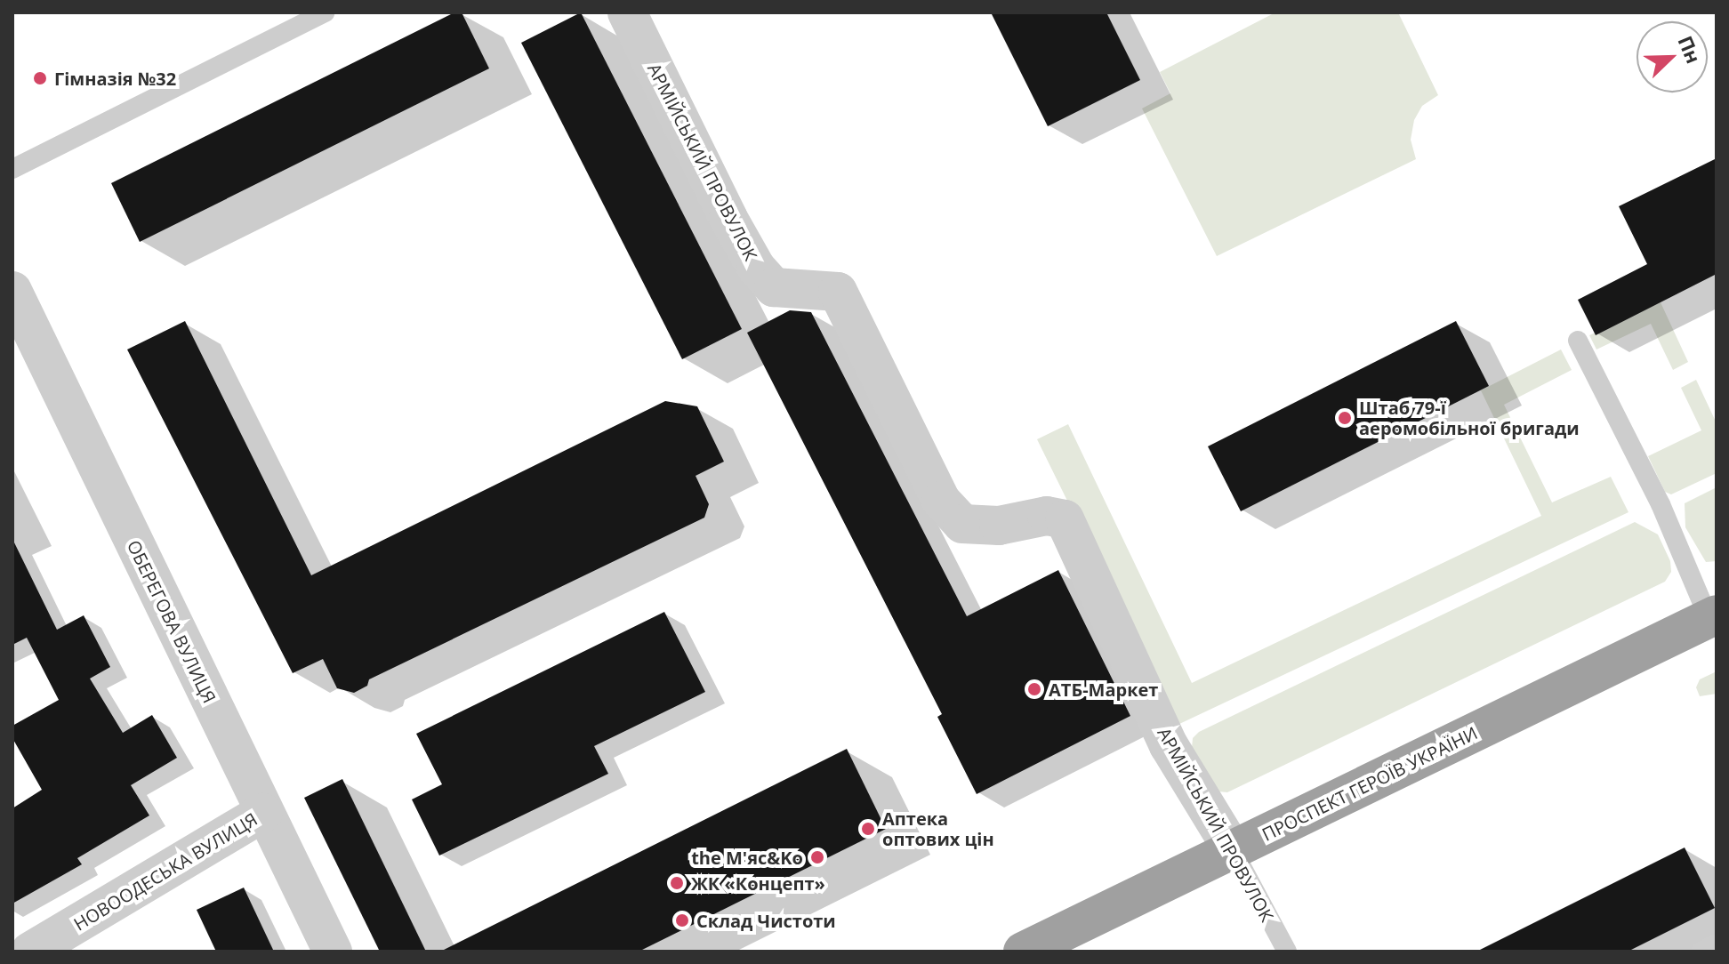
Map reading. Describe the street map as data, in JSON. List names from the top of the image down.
{
  "streets": {
    "highway": ["ПРОСПЕКТ ГЕРОЇВ УКРАЇНИ"],
    "street": ["АРМІЙСЬКИЙ ПРОВУЛОК", "ОБЕРЕГОВА ВУЛИЦЯ", "НОВООДЕСЬКА ВУЛИЦЯ"]
  },
  "crossings": [
    ["АРМІЙСЬКИЙ ПРОВУЛОК", "ПРОСПЕКТ ГЕРОЇВ УКРАЇНИ"],
    ["ОБЕРЕГОВА ВУЛИЦЯ", "НОВООДЕСЬКА ВУЛИЦЯ"]
  ],
  "places": [
    "Гімназія №32",
    "Штаб 79-ї аеромобільної бригади",
    "АТБ-Маркет",
    "Аптека оптових цін",
    "the М'яс&Kо",
    "ЖК «Концепт»",
    "Склад Чистоти"
  ],
  "north": "top right"
}
